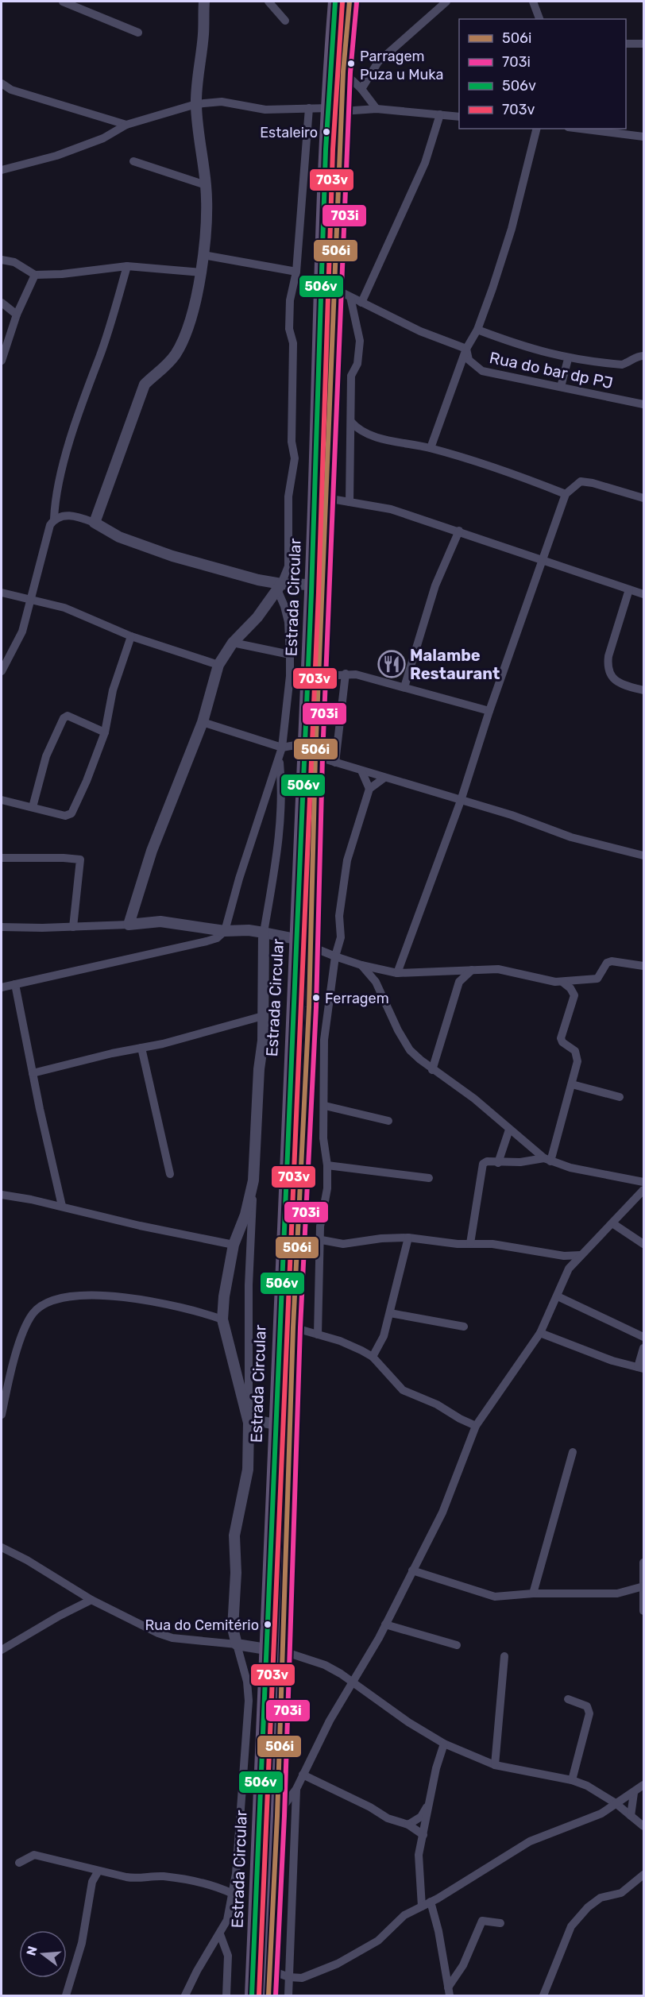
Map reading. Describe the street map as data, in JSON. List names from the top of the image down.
{
  "streets": {
    "main road": ["Estrada Circular"],
    "street": ["Rua do bar dp PJ"]
  },
  "places": {
    "other": [
      "Parragem Puza u Muka",
      "Estaleiro",
      "Ferragem",
      "Rua do Cemitério"
    ],
    "restaurant": ["Malambe Restaurant"]
  },
  "lines": [
    "transit line 506i",
    "transit line 506v",
    "transit line 703i",
    "transit line 703v"
  ],
  "legend": [
    "506i",
    "703i",
    "506v",
    "703v"
  ],
  "north": "left"
}
